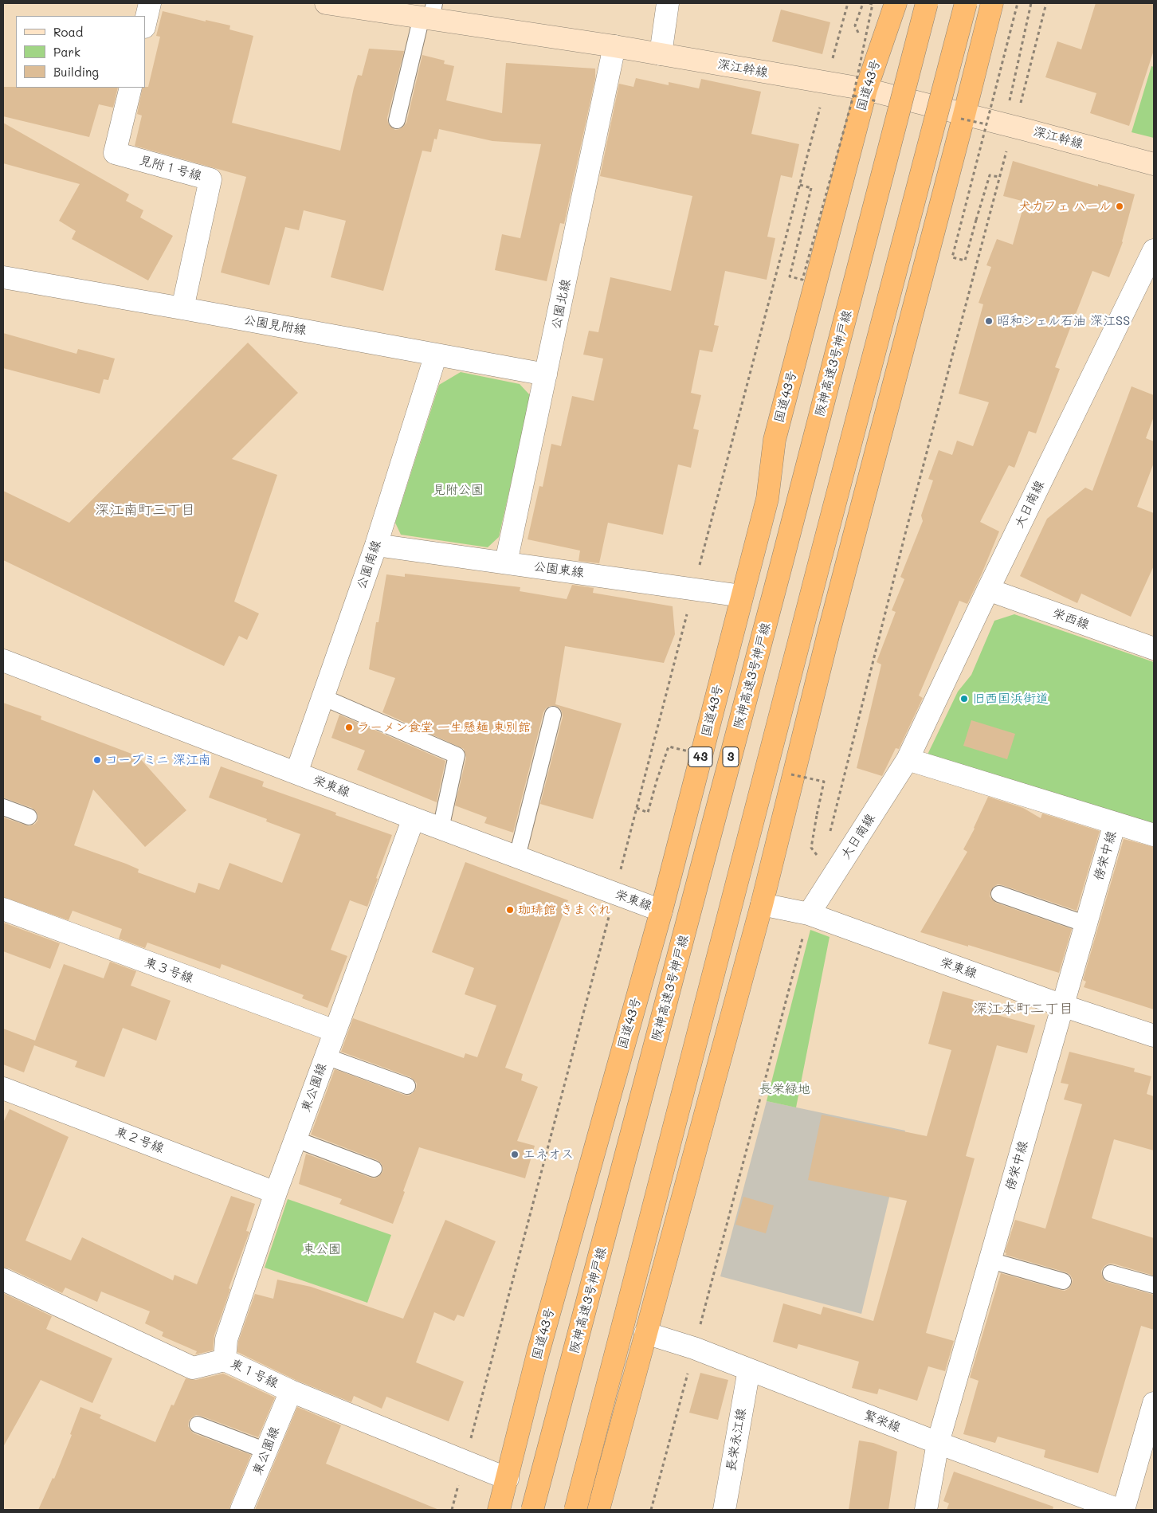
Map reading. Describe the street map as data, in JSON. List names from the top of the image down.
{
  "streets": {
    "highway": [
      "国道43号",
      "阪神高速3号神戸線",
      "43",
      "3"
    ],
    "street": [
      "深江幹線",
      "見附１号線",
      "公園北線",
      "公園見附線",
      "大日南線",
      "公園南線",
      "公園東線",
      "栄西線",
      "栄東線",
      "傍栄中線",
      "東３号線",
      "東公園線",
      "東２号線",
      "東１号線",
      "繁栄線",
      "長栄永江線"
    ]
  },
  "crossings": [
    ["深江幹線", "国道43号"],
    ["深江幹線", "公園北線"],
    ["国道43号", "公園東線"],
    ["国道43号", "栄東線"],
    ["国道43号", "東１号線"],
    ["見附１号線", "公園見附線"],
    ["公園北線", "公園見附線"],
    ["公園北線", "公園東線"],
    ["公園見附線", "公園南線"],
    ["大日南線", "栄西線"],
    ["大日南線", "栄東線"],
    ["公園南線", "公園東線"],
    ["公園南線", "栄東線"],
    ["栄東線", "傍栄中線"],
    ["栄東線", "東公園線"],
    ["傍栄中線", "繁栄線"],
    ["東３号線", "東公園線"],
    ["東公園線", "東２号線"],
    ["東公園線", "東１号線"],
    ["繁栄線", "長栄永江線"]
  ],
  "districts": ["深江南町三丁目", "深江本町二丁目"],
  "parks": ["見附公園", "長栄緑地", "東公園"],
  "places": [
    "犬カフェ ハール",
    "昭和シェル石油 深江SS",
    "旧西国浜街道",
    "ラーメン食堂 一生懸麺 東別館",
    "コープミニ 深江南",
    "珈琲館 きまぐれ",
    "エネオス"
  ],
  "legend": ["Road", "Park", "Building"]
}
